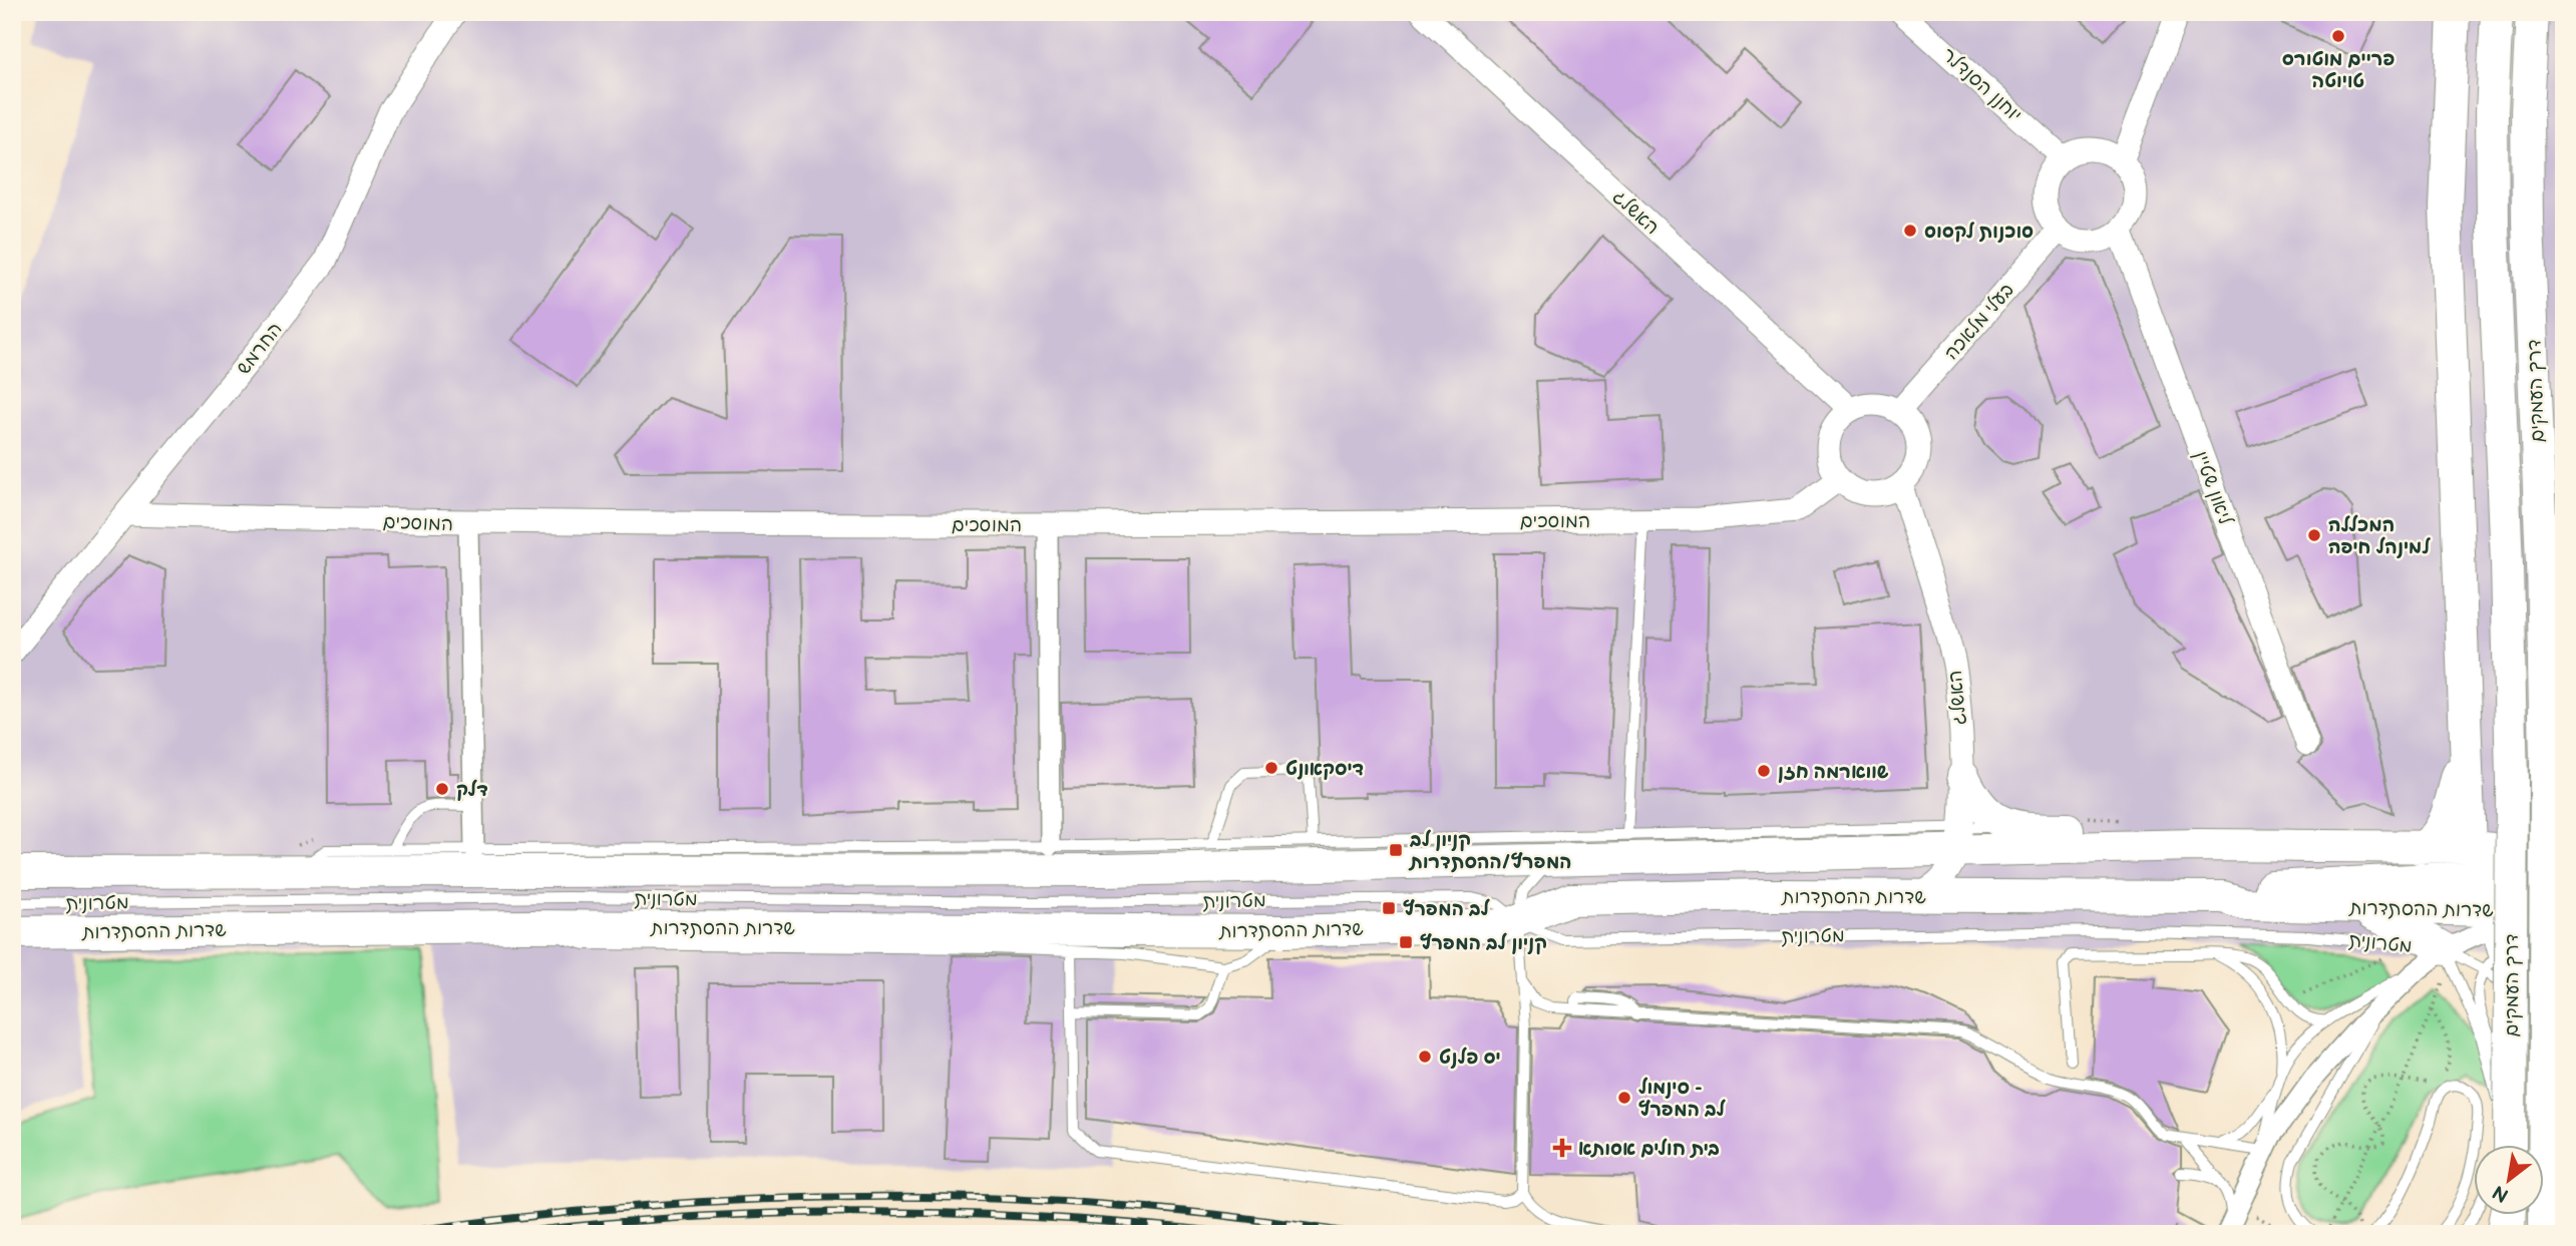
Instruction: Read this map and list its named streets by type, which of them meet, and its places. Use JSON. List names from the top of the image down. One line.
{"streets":{"highway":["דרך העמקים","שדרות ההסתדרות"],"street":["יוחנן הסנדלר","האשלג","בעלי מלאכה","החרמש","ליאון שטיין","המוסכים"],"lane":["מטרונית"]},"crossings":[["יוחנן הסנדלר","בעלי מלאכה"],["יוחנן הסנדלר","ליאון שטיין"],["האשלג","בעלי מלאכה"],["האשלג","המוסכים"],["האשלג","שדרות ההסתדרות"],["בעלי מלאכה","ליאון שטיין"],["בעלי מלאכה","המוסכים"],["החרמש","המוסכים"],["שדרות ההסתדרות","מטרונית"]],"places":{"other":["פריים מוטורס טויוטה","סוכנות לקסוס","המכללה למינהל חיפה","דיסקאונט","שווארמה חזן","דלק","יס פלנט","סינמול - לב המפרץ"],"transit":["קניון לב המפרץ/ההסתדרות","לב המפרץ","קניון לב המפרץ"],"health":["בית חולים אסותא"]},"north":"bottom left"}
